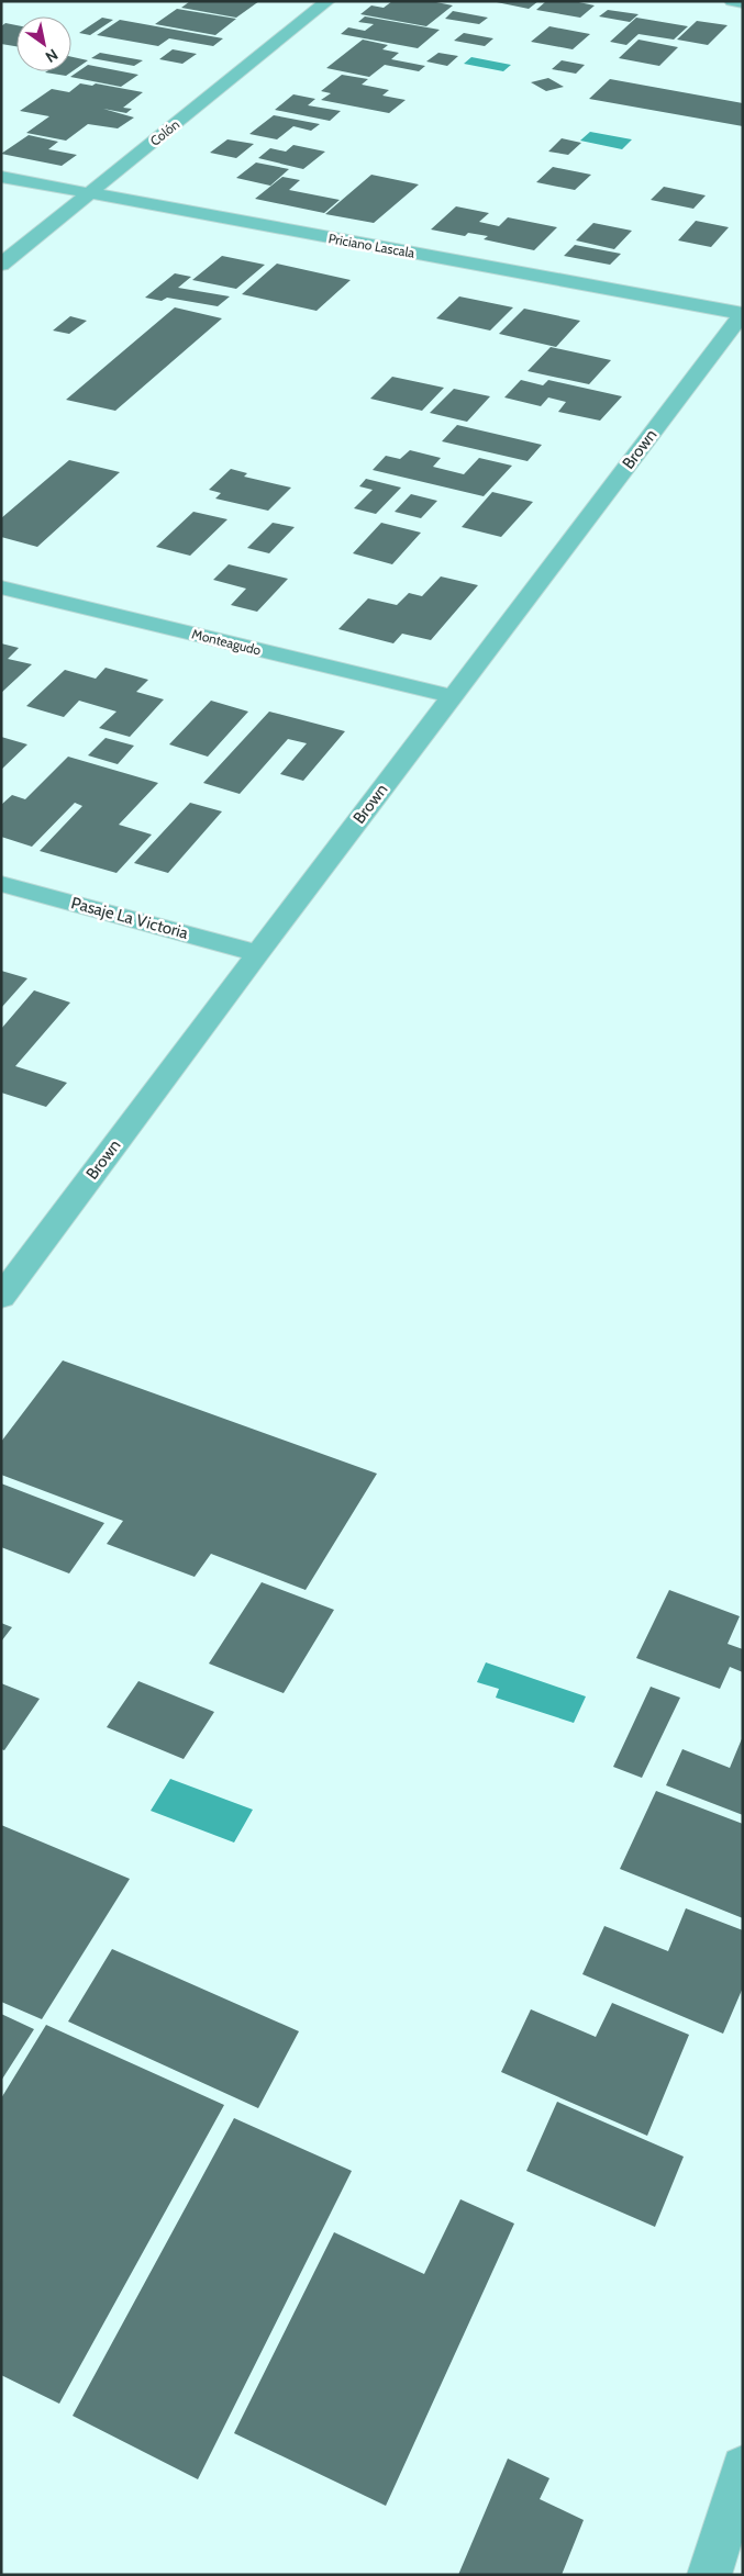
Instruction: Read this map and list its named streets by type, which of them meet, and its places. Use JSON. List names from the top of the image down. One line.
{"streets":{"street":["Colón","Priciano Lascala","Brown","Monteagudo","Pasaje La Victoria"]},"crossings":[["Colón","Priciano Lascala"],["Priciano Lascala","Brown"],["Brown","Monteagudo"],["Brown","Pasaje La Victoria"]],"north":"bottom right"}
